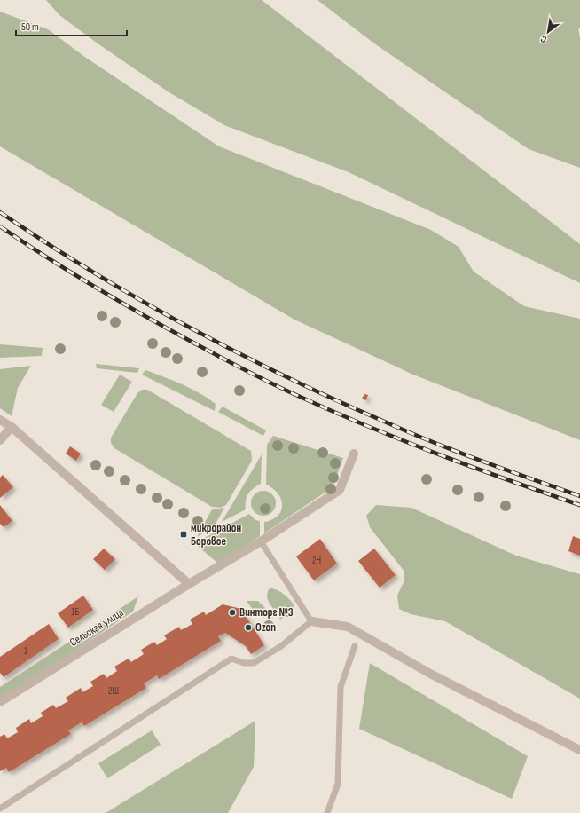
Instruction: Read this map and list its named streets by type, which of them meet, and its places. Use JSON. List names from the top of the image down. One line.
{"streets":{"street":["Сельская улица"]},"places":{"transit":["микрорайон Боровое"],"other":["Винторг №3","Ozon"]},"house_numbers":["2Н","1Б","1","2Ш"],"scale_bar":"50 m","north":"bottom left"}
